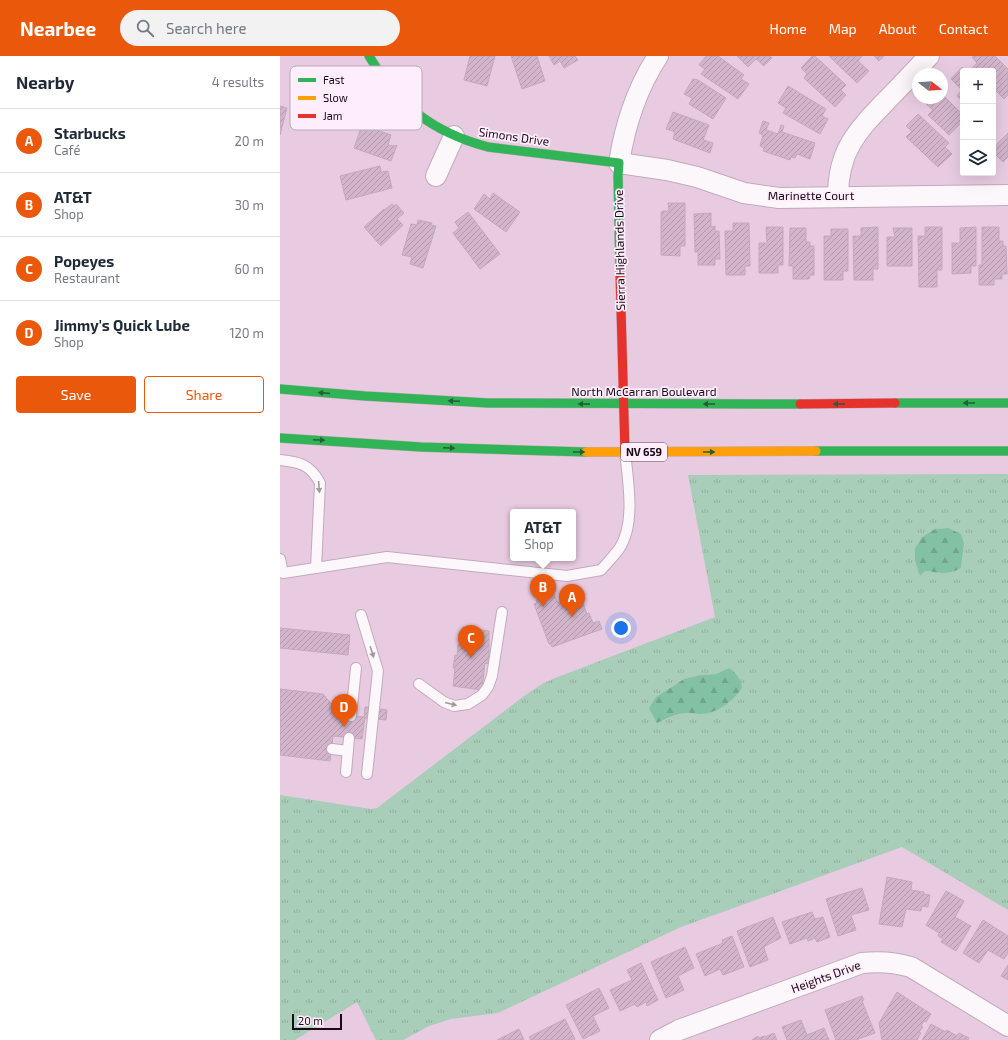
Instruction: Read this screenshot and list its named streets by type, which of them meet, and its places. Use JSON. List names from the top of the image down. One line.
{"streets":{"main road":["Simons Drive","Sierra Highlands Drive","North McCarran Boulevard","NV 659"],"street":["Marinette Court","Heights Drive"]},"crossings":[["Simons Drive","Marinette Court"],["Simons Drive","Sierra Highlands Drive"],["Marinette Court","Sierra Highlands Drive"],["Sierra Highlands Drive","North McCarran Boulevard"],["Sierra Highlands Drive","NV 659"]],"legend":["Fast","Slow","Jam"],"scale_bar":"20 m","north":"right","page":{"header":"Nearbee","search":"Search here","nav":["Home","Map","About","Contact"],"heading":["Nearby","4 results"],"map_buttons":["+","−"],"list":[{"mark":"A","name":"Starbucks","note":"Café","value":"20 m"},{"mark":"B","name":"AT&T","note":"Shop","value":"30 m"},{"mark":"C","name":"Popeyes","note":"Restaurant","value":"60 m"},{"mark":"D","name":"Jimmy's Quick Lube","note":"Shop","value":"120 m"}],"buttons":["Save","Share"],"popup":["AT&T","Shop"],"pins":["B","A","C","D"],"scale":"20 m"}}
